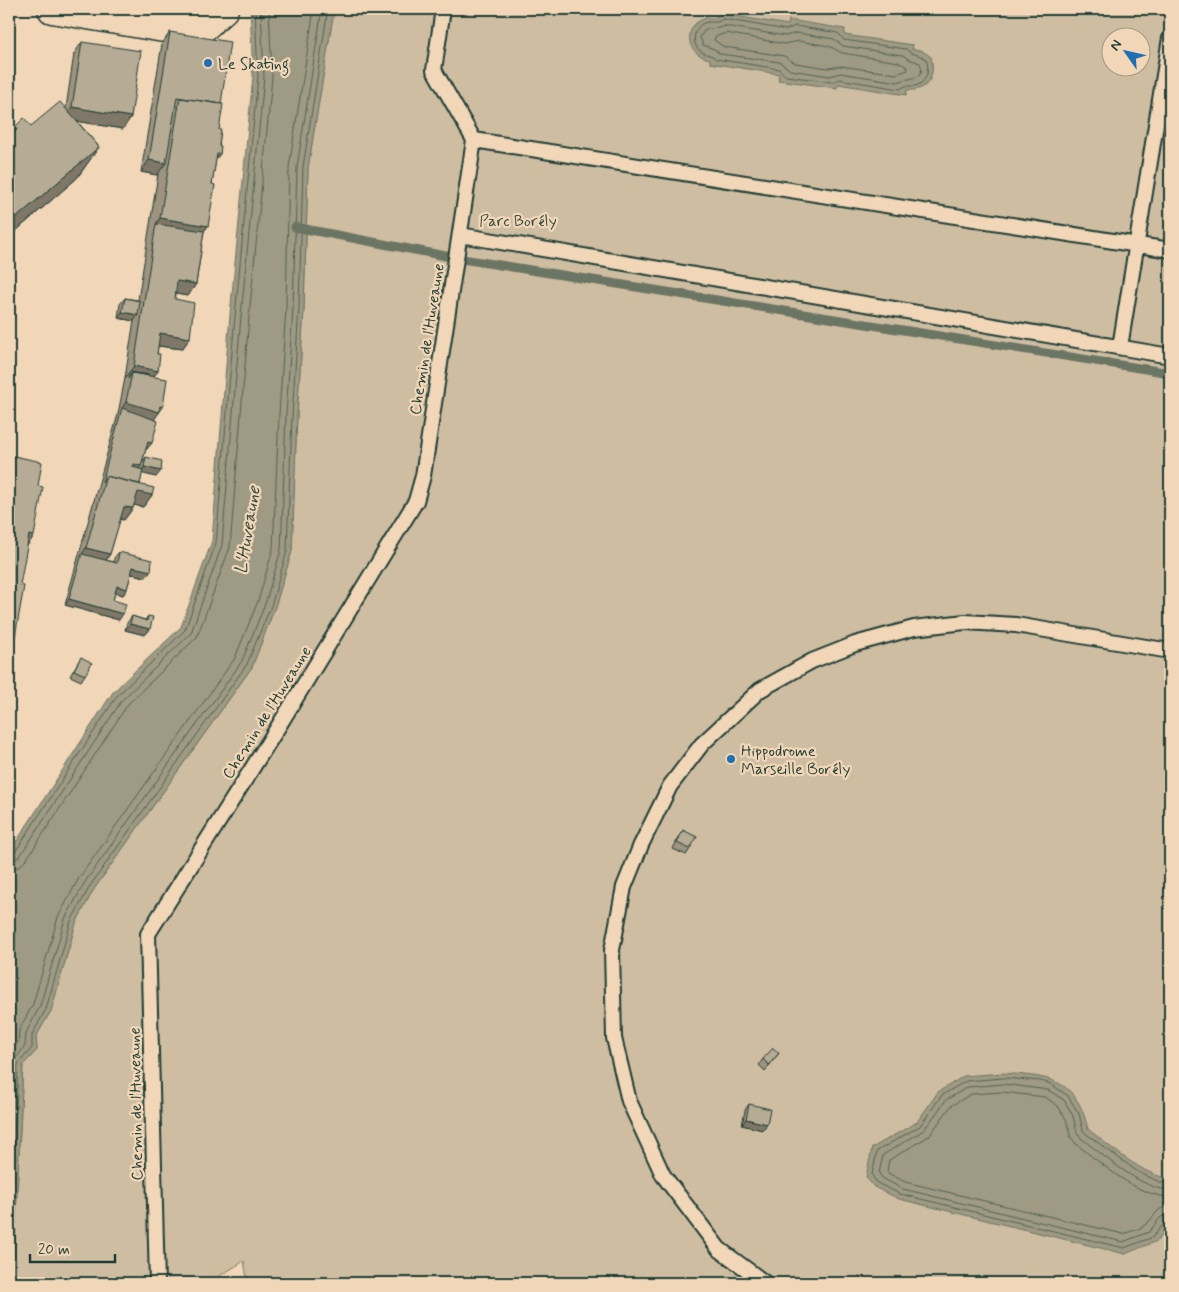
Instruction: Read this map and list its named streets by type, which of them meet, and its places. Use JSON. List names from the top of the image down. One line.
{"streets":{"lane":["Chemin de l'Huveaune"]},"water":["L'Huveaune"],"parks":["Parc Borély"],"places":["Le Skating","Hippodrome Marseille Borély"],"scale_bar":"20 m","north":"top left"}
